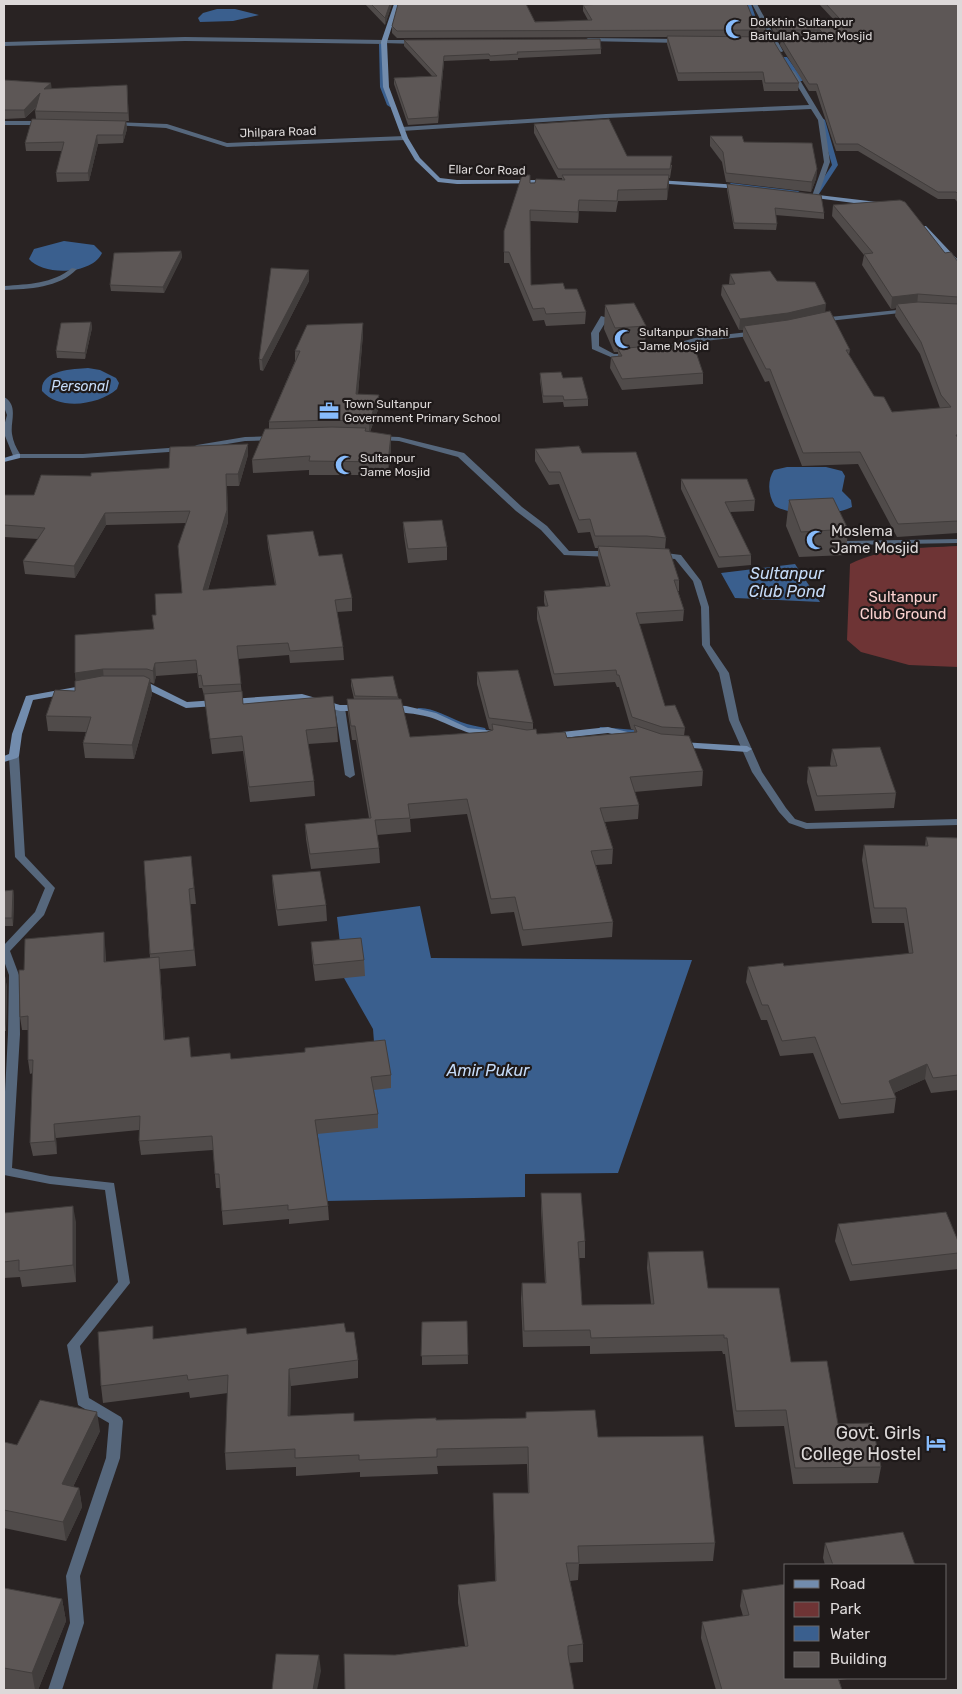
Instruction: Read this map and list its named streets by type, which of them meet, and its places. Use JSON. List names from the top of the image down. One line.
{"streets":{"main road":["Ellar Cor Road"],"street":["Jhilpara Road"]},"crossings":[["Jhilpara Road","Ellar Cor Road"]],"water":["Personal","Sultanpur Club Pond","Amir Pukur"],"parks":["Sultanpur Club Ground"],"places":{"mosque":["Dokkhin Sultanpur Baitullah Jame Mosjid","Sultanpur Shahi Jame Mosjid","Sultanpur Jame Mosjid","Moslema Jame Mosjid"],"office":["Town Sultanpur Government Primary School"],"hotel":["Govt. Girls College Hostel"]},"legend":["Road","Park","Water","Building"]}
